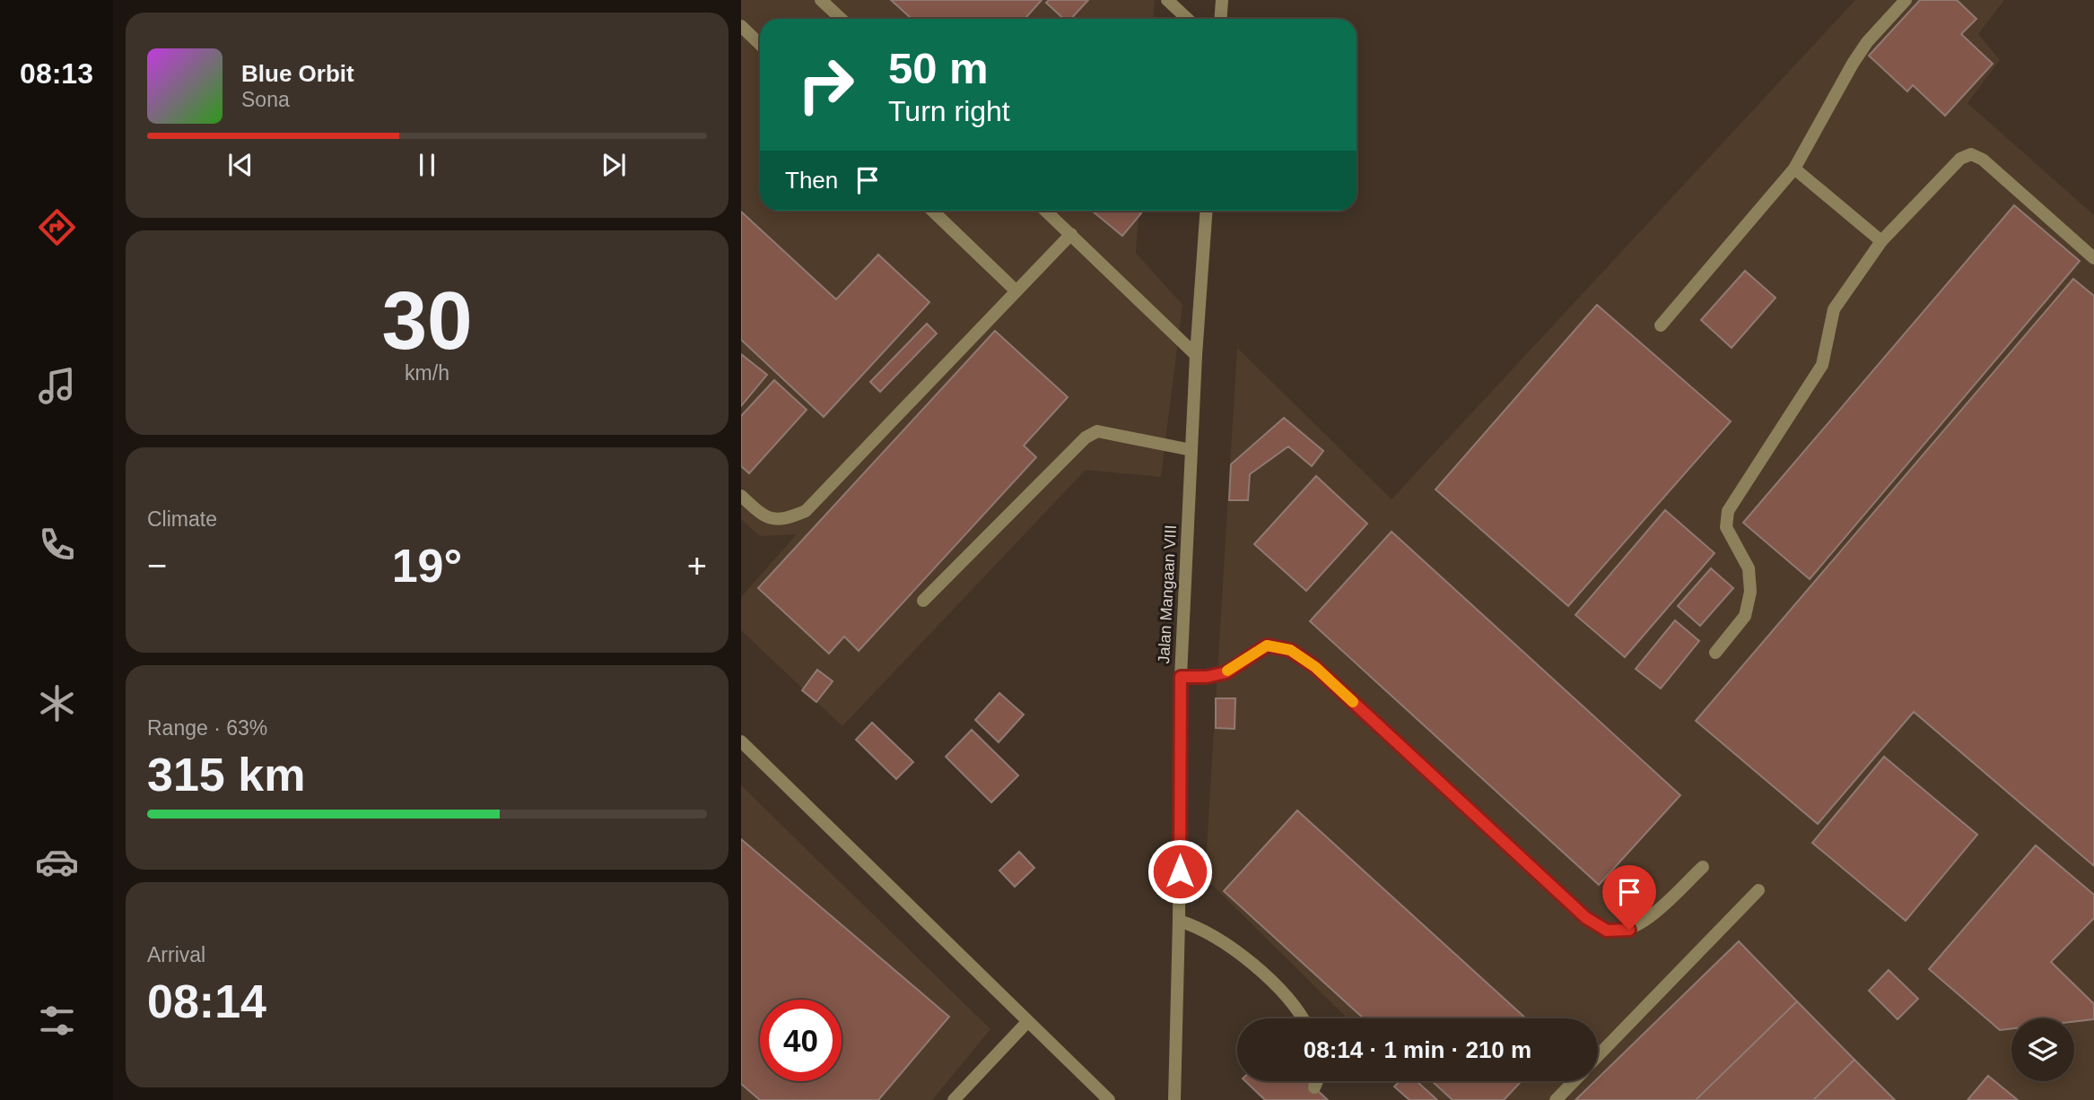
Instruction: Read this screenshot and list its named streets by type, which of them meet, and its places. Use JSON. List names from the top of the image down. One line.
{"streets":{"street":["Jalan Mangaan VIII"]},"page":{"tabs":"08:13","turn":["50 m","Turn right"],"song":["Blue Orbit","Sona"],"then":"Then","tile":[["30","km/h"],"Climate",["Range · 63%","315 km"],["Arrival","08:14"]],"heat":["−","19°","+"],"limit":"40","trip":"08:14 · 1 min · 210 m"}}
